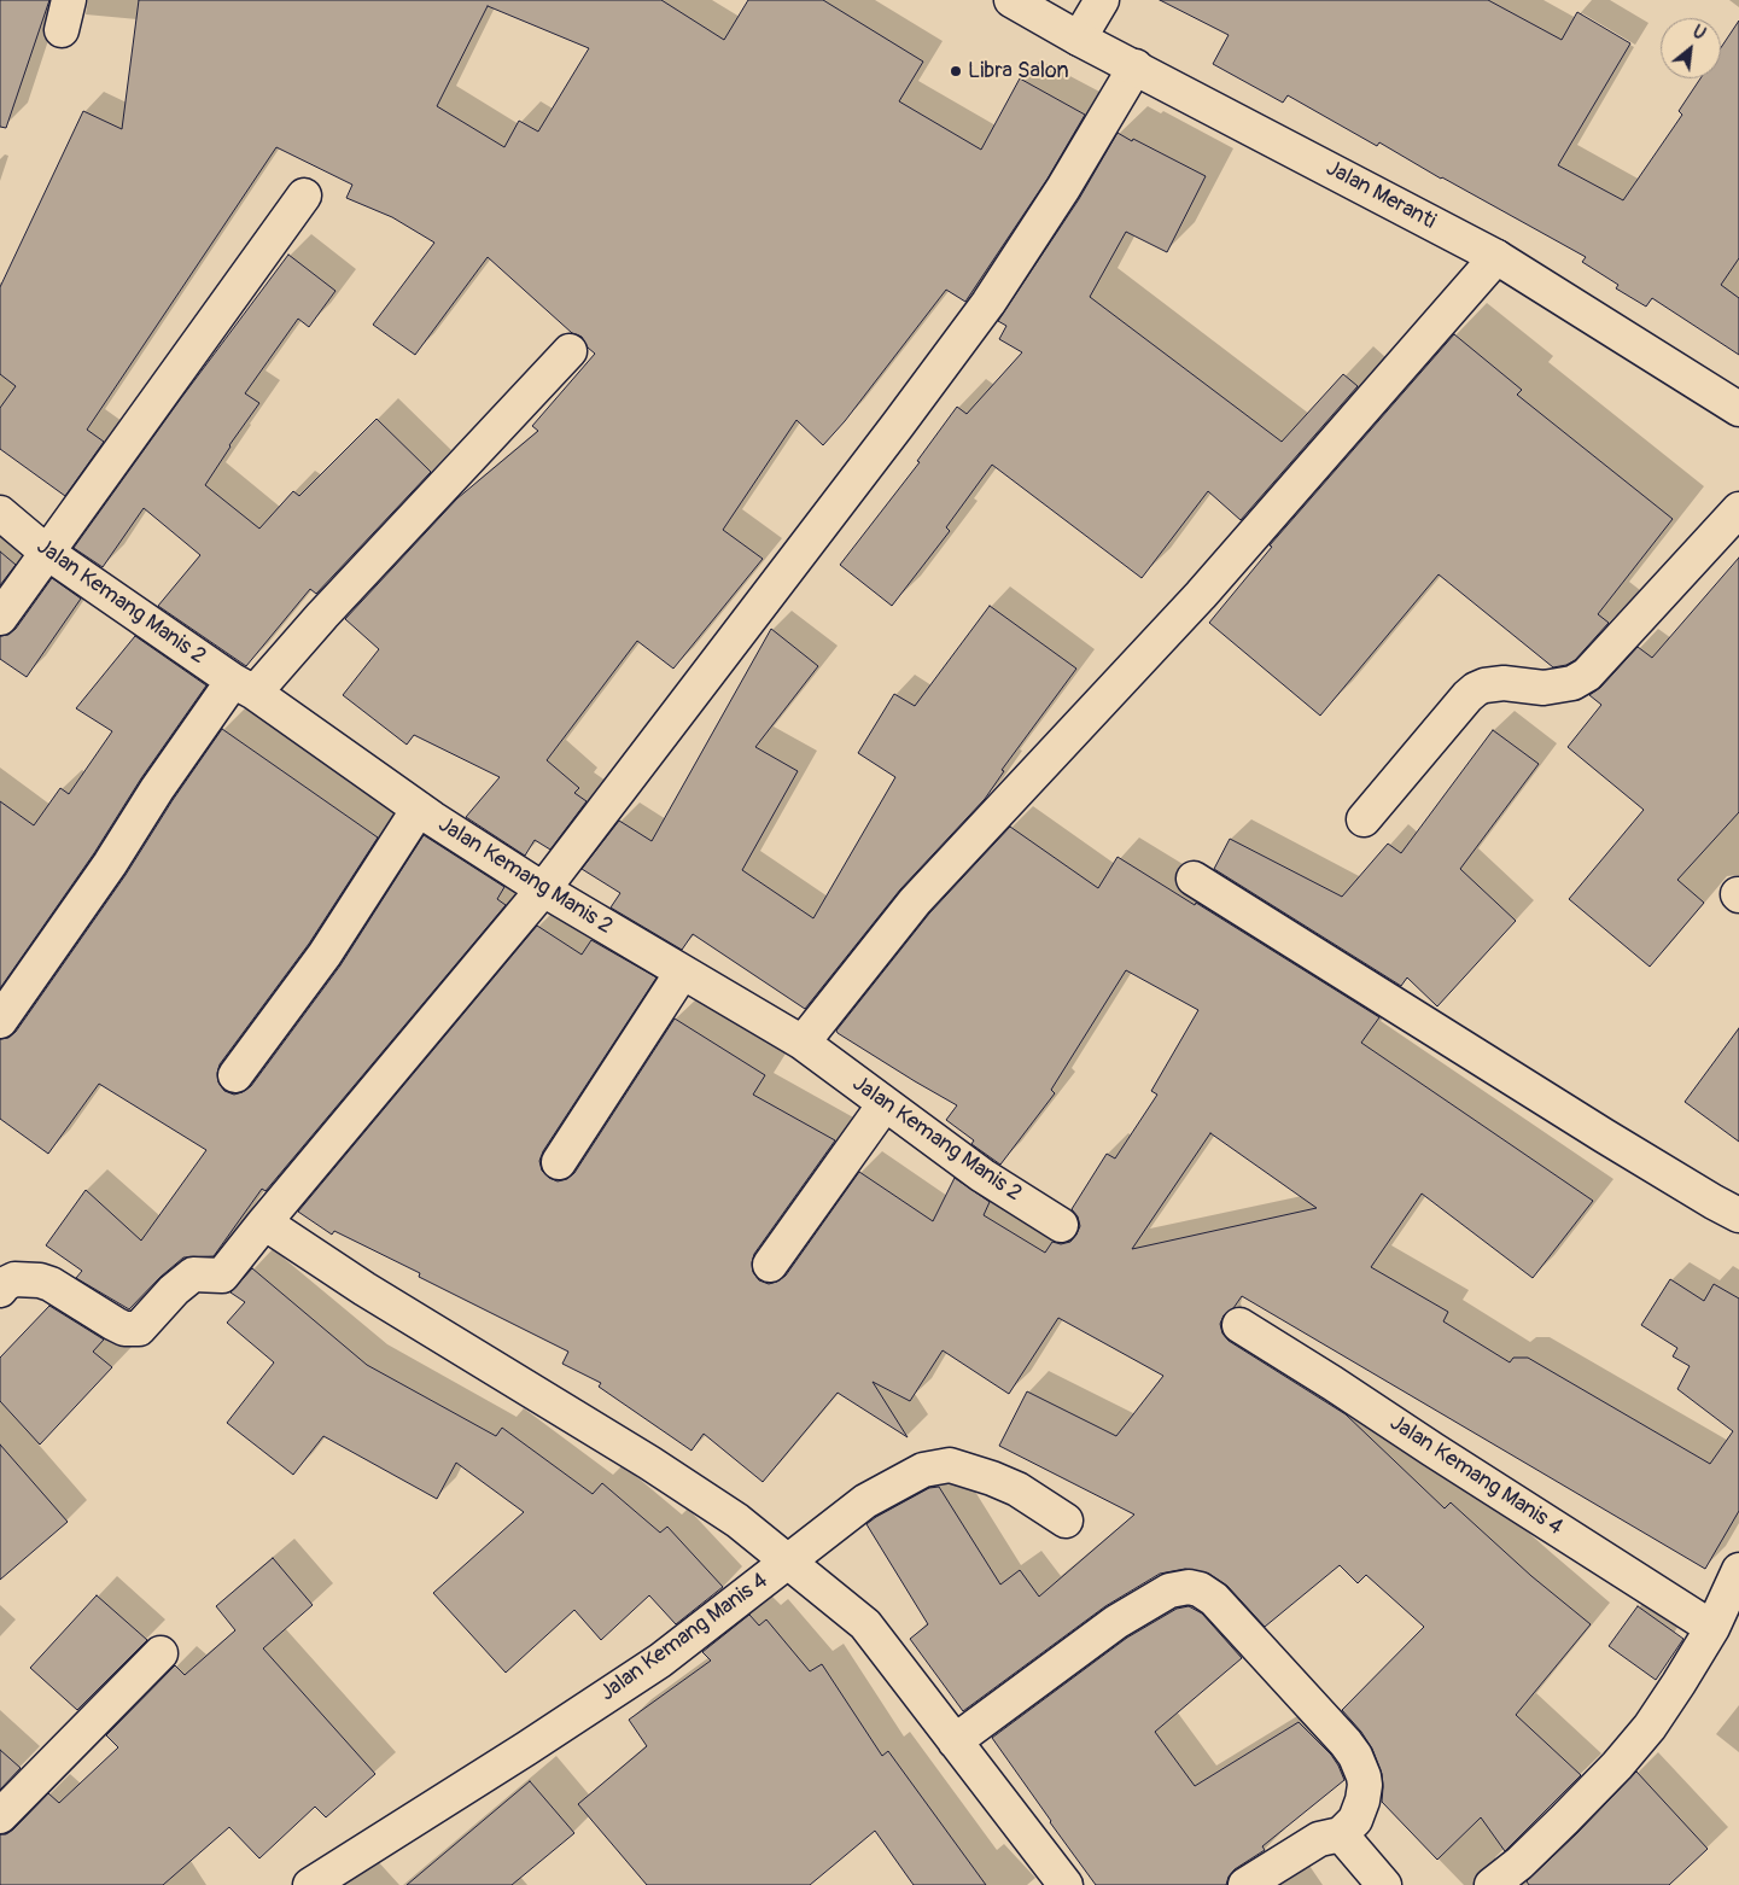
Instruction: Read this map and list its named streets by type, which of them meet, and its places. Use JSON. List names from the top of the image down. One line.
{"streets":{"street":["Jalan Meranti","Jalan Kemang Manis 2","Jalan Kemang Manis 4"]},"places":["Libra Salon"],"north":"top right"}
